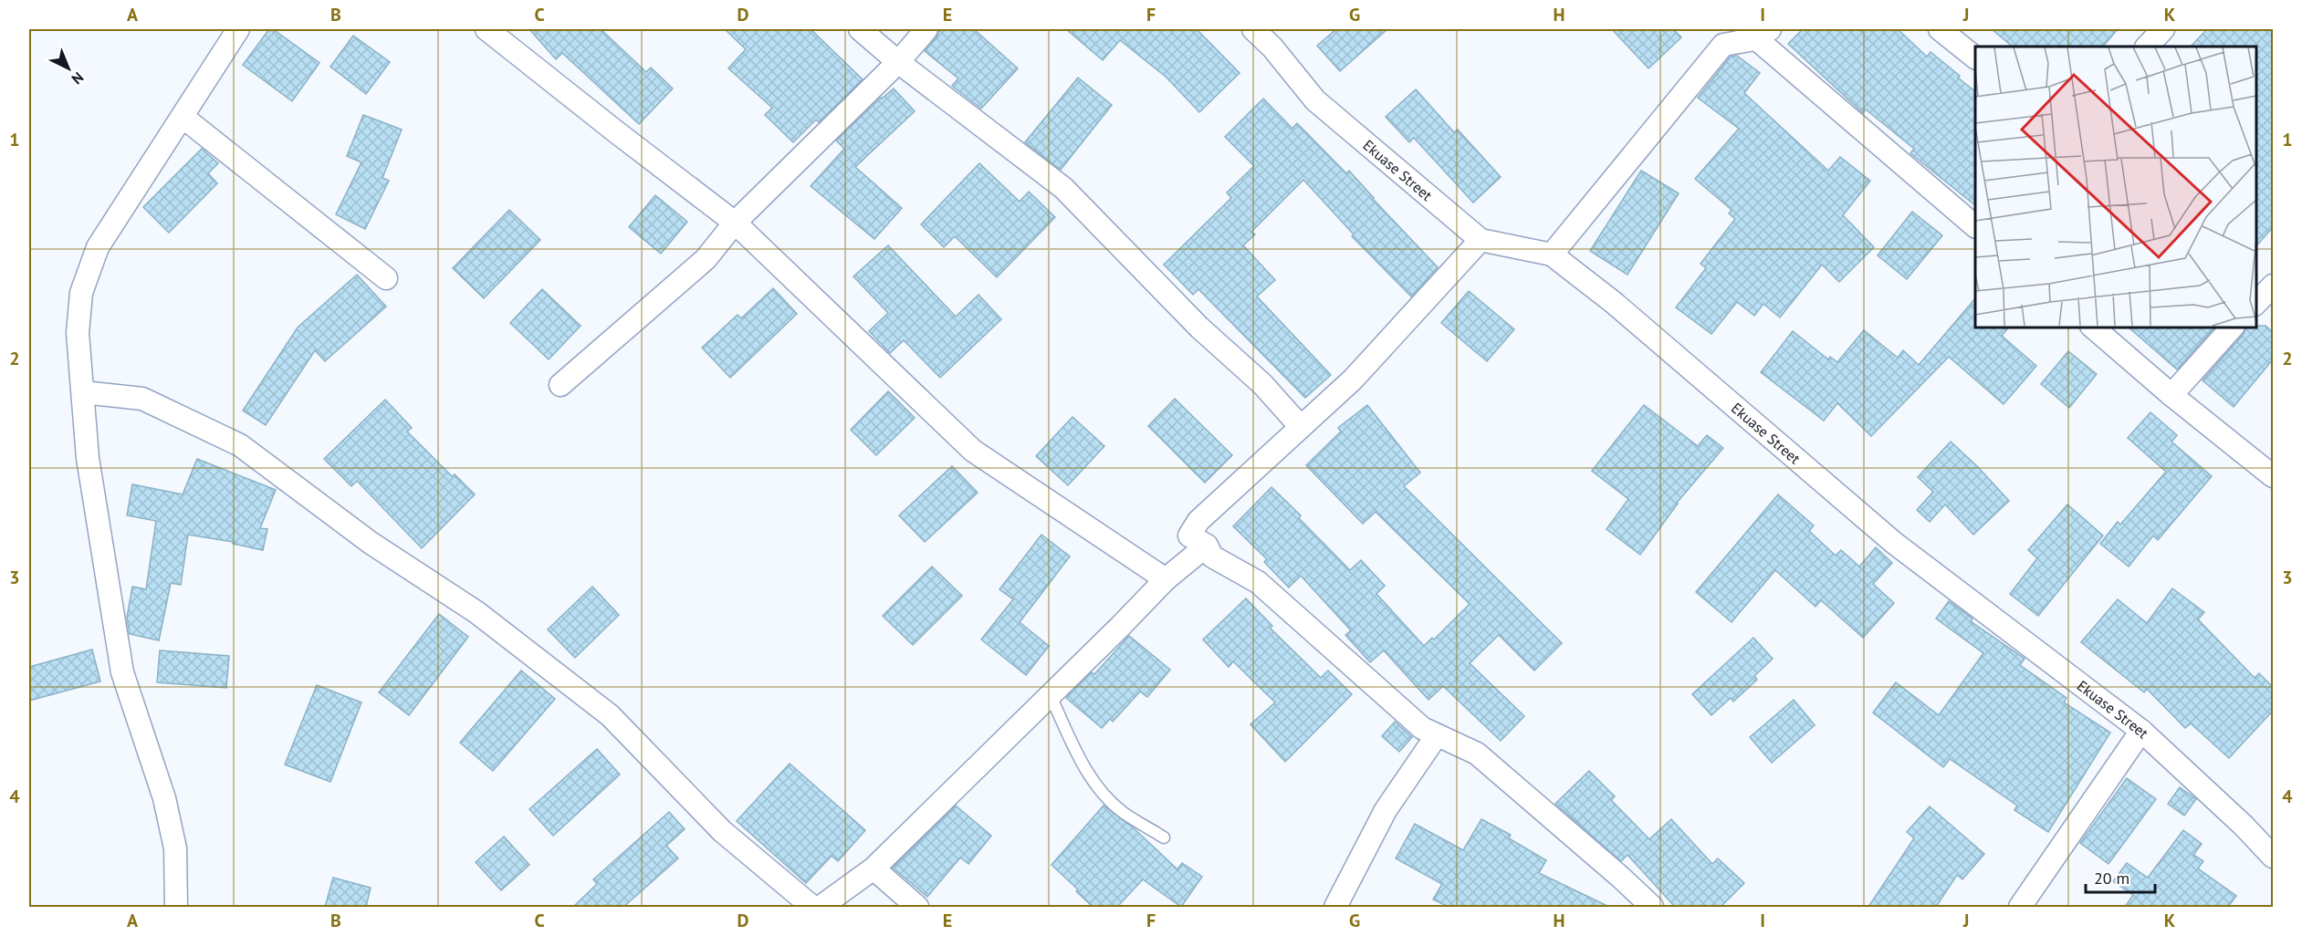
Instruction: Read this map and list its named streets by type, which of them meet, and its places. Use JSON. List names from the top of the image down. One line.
{"streets":{"street":["Ekuase Street"]},"scale_bar":"20 m","north":"bottom right","grid":{"columns":["A","B","C","D","E","F","G","H","I","J","K"],"rows":["1","2","3","4"]}}
